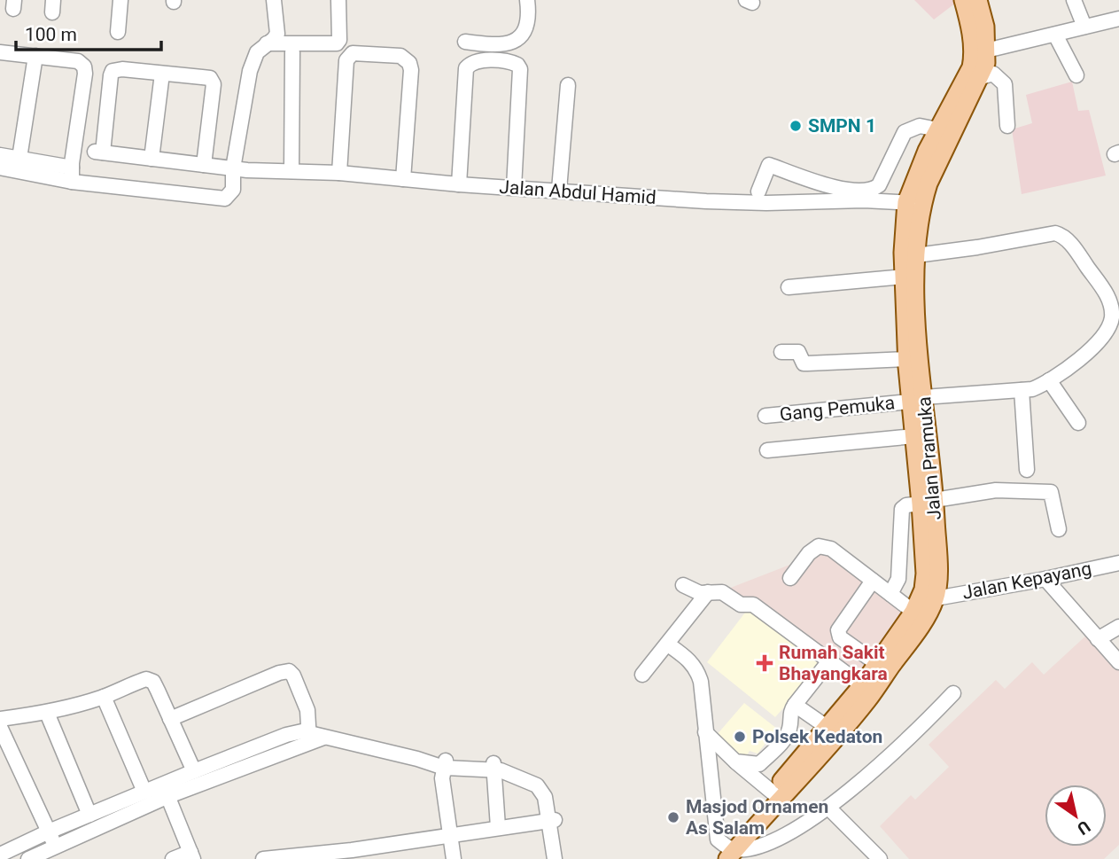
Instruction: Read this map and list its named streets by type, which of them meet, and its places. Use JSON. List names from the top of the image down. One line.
{"streets":{"main road":["Jalan Pramuka"],"street":["Jalan Abdul Hamid","Gang Pemuka","Jalan Kepayang"]},"crossings":[["Jalan Abdul Hamid","Jalan Pramuka"],["Gang Pemuka","Jalan Pramuka"],["Jalan Pramuka","Jalan Kepayang"]],"places":{"other":["SMPN 1","Polsek Kedaton","Masjod Ornamen As Salam"],"health":["Rumah Sakit Bhayangkara"]},"scale_bar":"100 m","north":"bottom right"}
